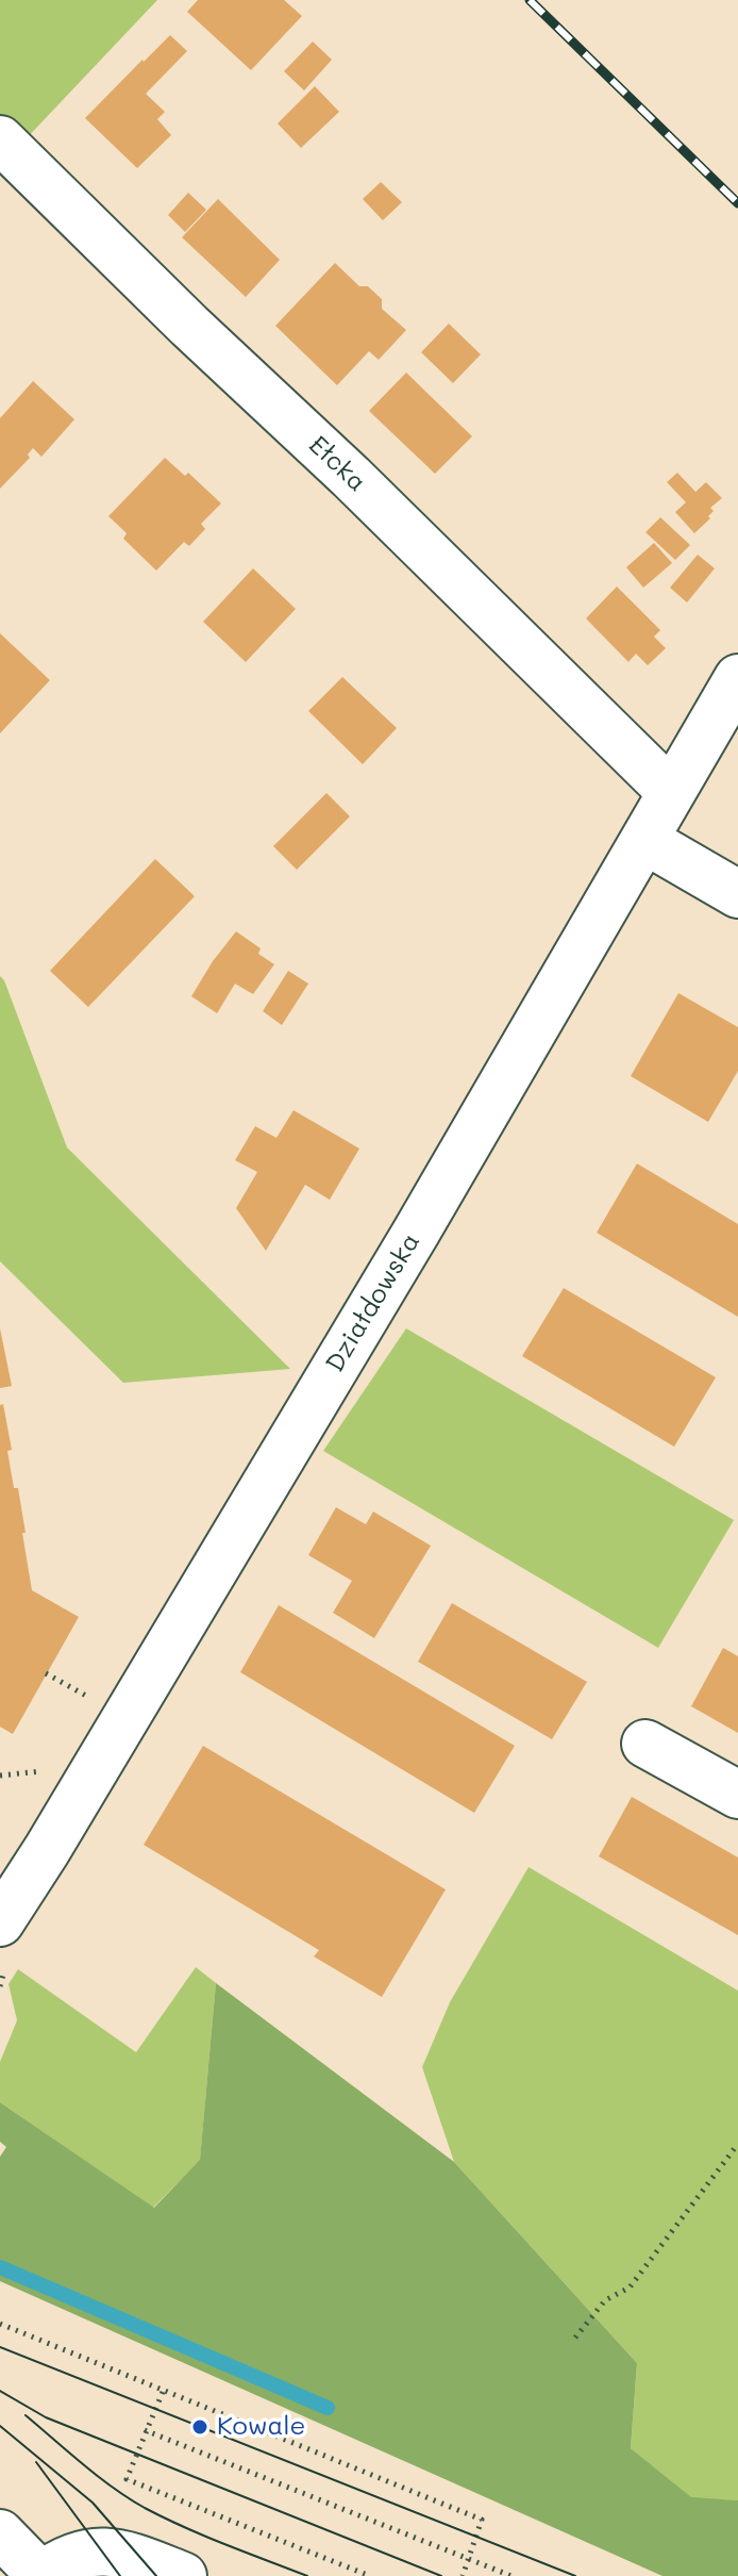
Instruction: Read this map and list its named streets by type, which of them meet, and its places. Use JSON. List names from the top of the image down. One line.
{"streets":{"street":["Ełcka","Działdowska"]},"crossings":[["Ełcka","Działdowska"]],"places":["Kowale"]}
